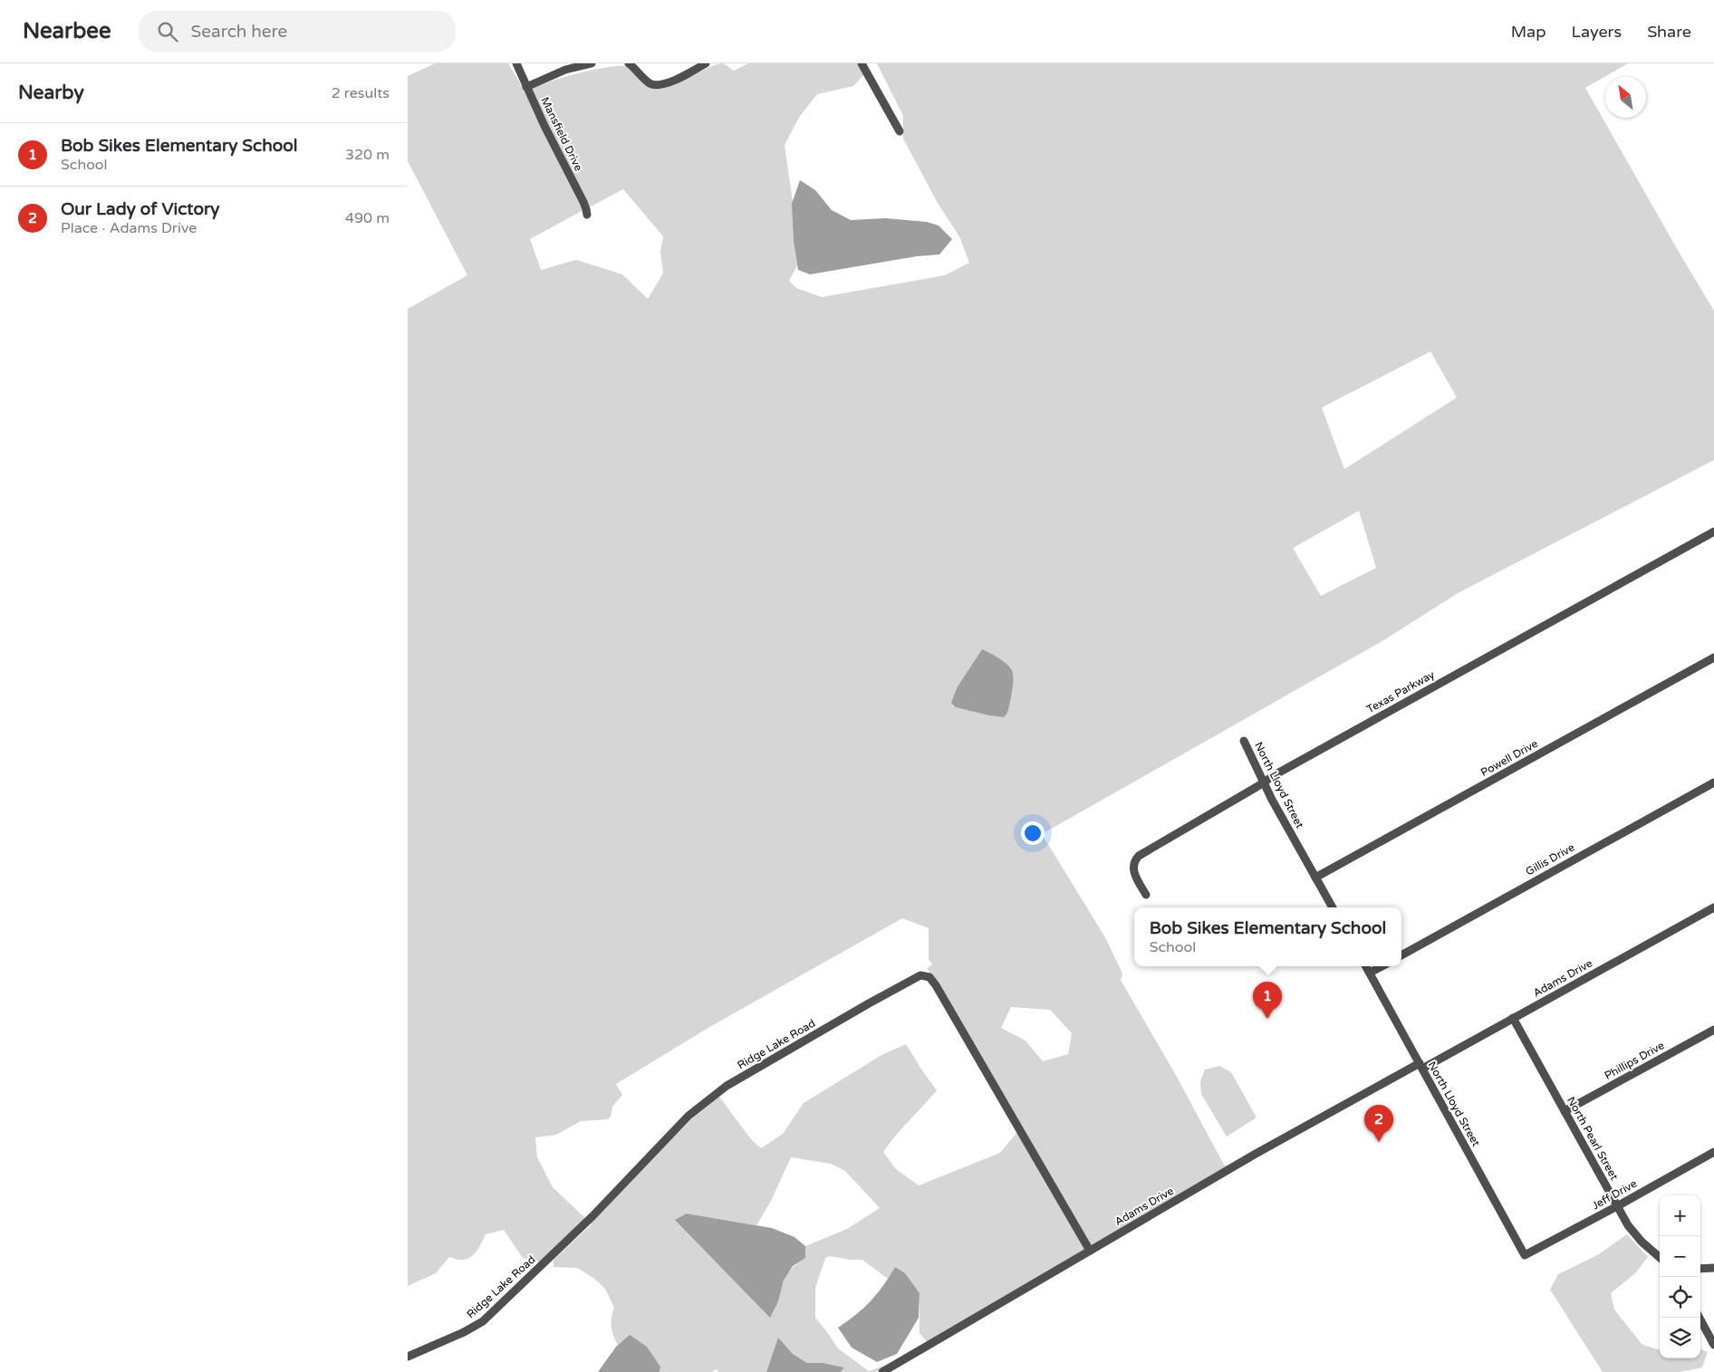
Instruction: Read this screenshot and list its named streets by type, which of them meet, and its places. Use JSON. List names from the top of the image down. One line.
{"streets":{"street":["Mansfield Drive","Texas Parkway","Powell Drive","North Lloyd Street","Gillis Drive","Adams Drive","Ridge Lake Road","Phillips Drive","North Pearl Street","Jeff Drive"]},"crossings":[["Texas Parkway","North Lloyd Street"],["Powell Drive","North Lloyd Street"],["North Lloyd Street","Adams Drive"],["North Lloyd Street","Jeff Drive"],["Adams Drive","Ridge Lake Road"],["Adams Drive","North Pearl Street"],["Phillips Drive","North Pearl Street"],["North Pearl Street","Jeff Drive"]],"north":"top left","page":{"header":"Nearbee","search":"Search here","nav":["Map","Layers","Share"],"heading":["Nearby","2 results"],"list":[{"mark":"1","name":"Bob Sikes Elementary School","note":"School","value":"320 m"},{"mark":"2","name":"Our Lady of Victory","note":"Place · Adams Drive","value":"490 m"}],"popup":["Bob Sikes Elementary School","School"],"pins":["1","2"],"map_buttons":["+","−"]}}
